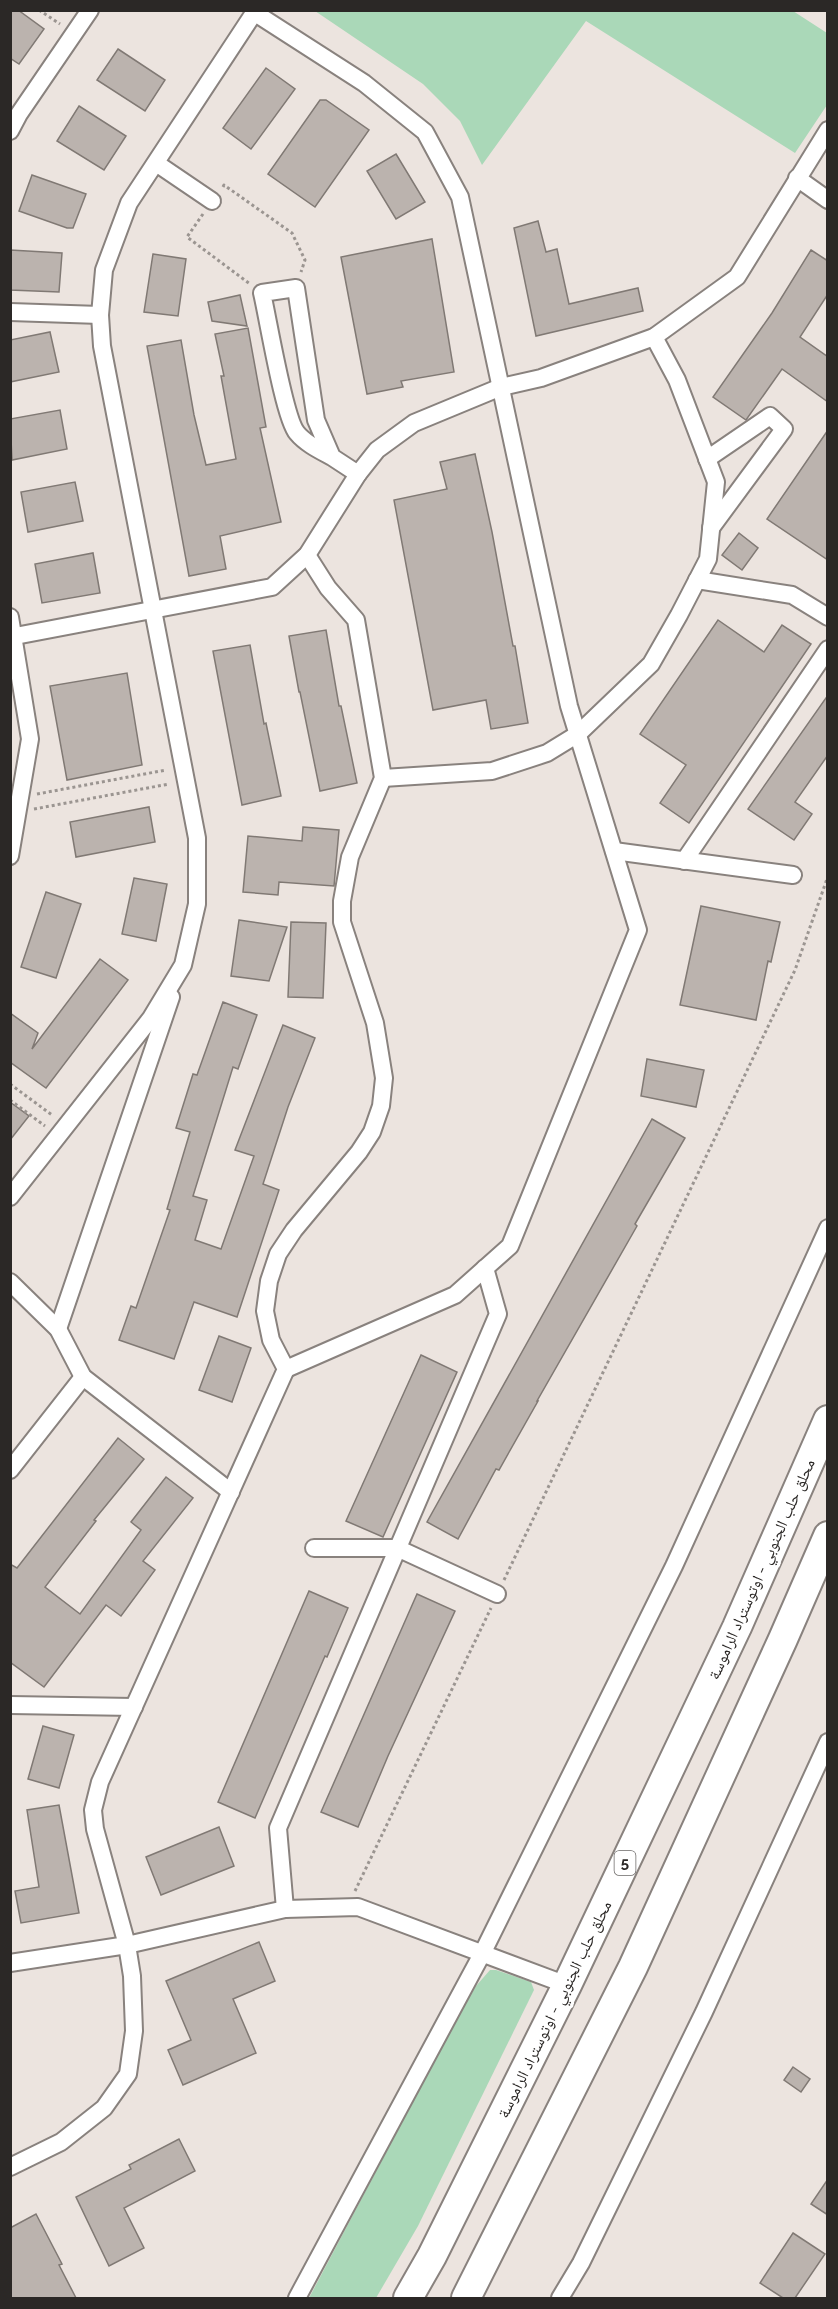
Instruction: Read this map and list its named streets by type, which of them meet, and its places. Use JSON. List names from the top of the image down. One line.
{"streets":{"highway":["محلق حلب الجنوبي - اوتوستراد الراموسة","5"]}}
